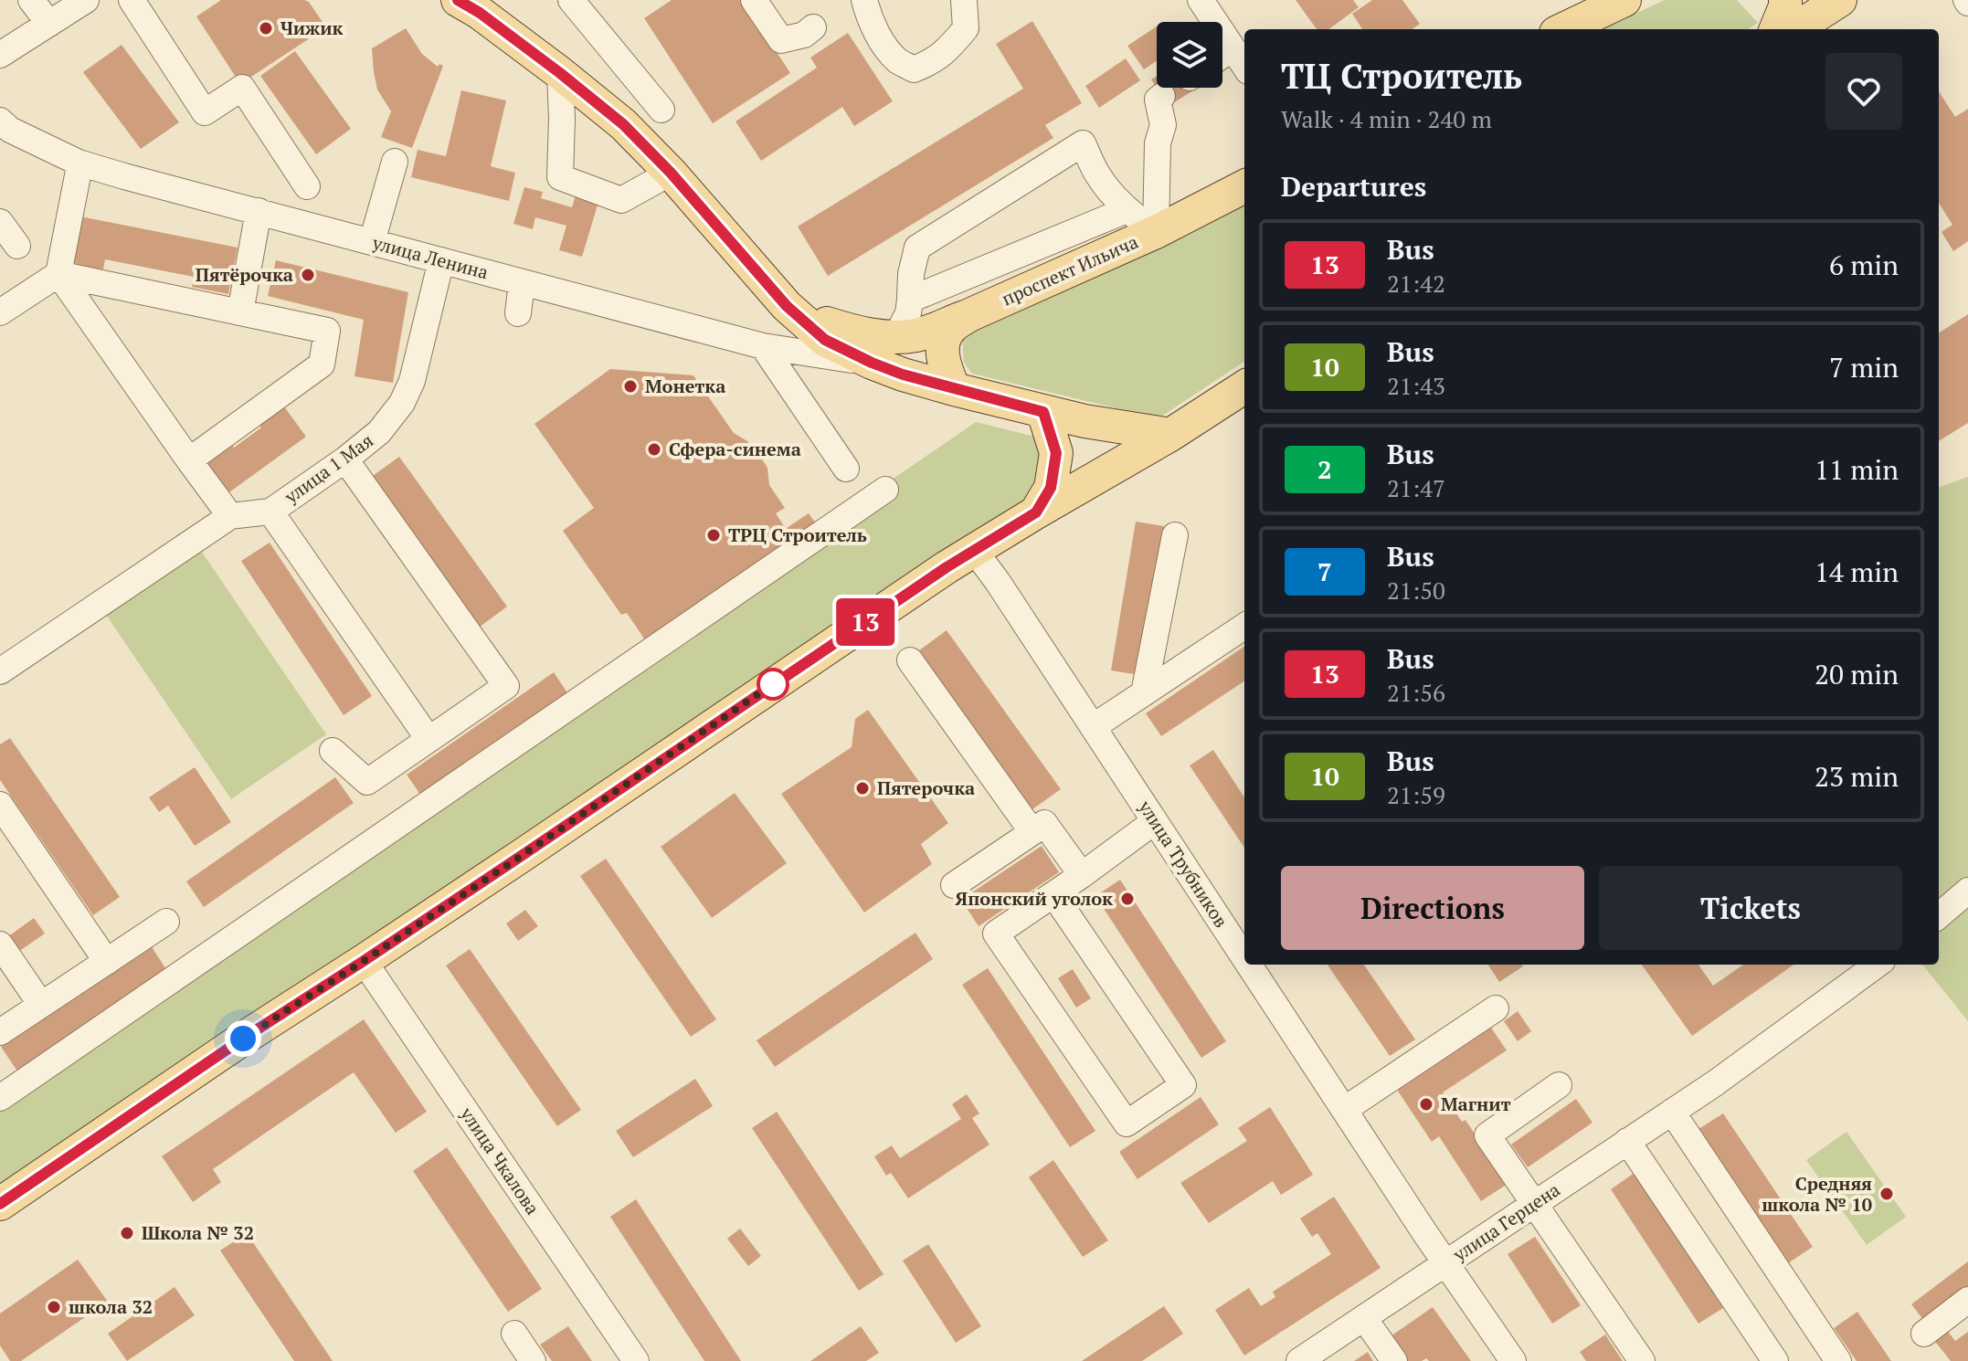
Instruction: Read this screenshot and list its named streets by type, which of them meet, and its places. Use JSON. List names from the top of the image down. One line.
{"streets":{"main road":["улица Ленина","проспект Ильича"],"street":["улица 1 Мая","улица Трубников","улица Чкалова","улица Герцена"]},"crossings":[["улица Ленина","проспект Ильича"],["улица Ленина","улица 1 Мая"],["улица Трубников","улица Герцена"]],"places":["Чижик","Пятёрочка","Монетка","Сфера-синема","ТРЦ Строитель","Пятерочка","Японский уголок","Магнит","Средняя школа № 10","Школа № 32","школа 32"],"lines":["bus line 13"],"page":{"on_map":"13","heading":[["ТЦ Строитель","Walk · 4 min · 240 m"],"Departures"],"list":[{"mark":"13","name":"Bus","note":"21:42","value":"6 min"},{"mark":"10","name":"Bus","note":"21:43","value":"7 min"},{"mark":"2","name":"Bus","note":"21:47","value":"11 min"},{"mark":"7","name":"Bus","note":"21:50","value":"14 min"},{"mark":"13","name":"Bus","note":"21:56","value":"20 min"},{"mark":"10","name":"Bus","note":"21:59","value":"23 min"}],"buttons":["Directions","Tickets"]}}
